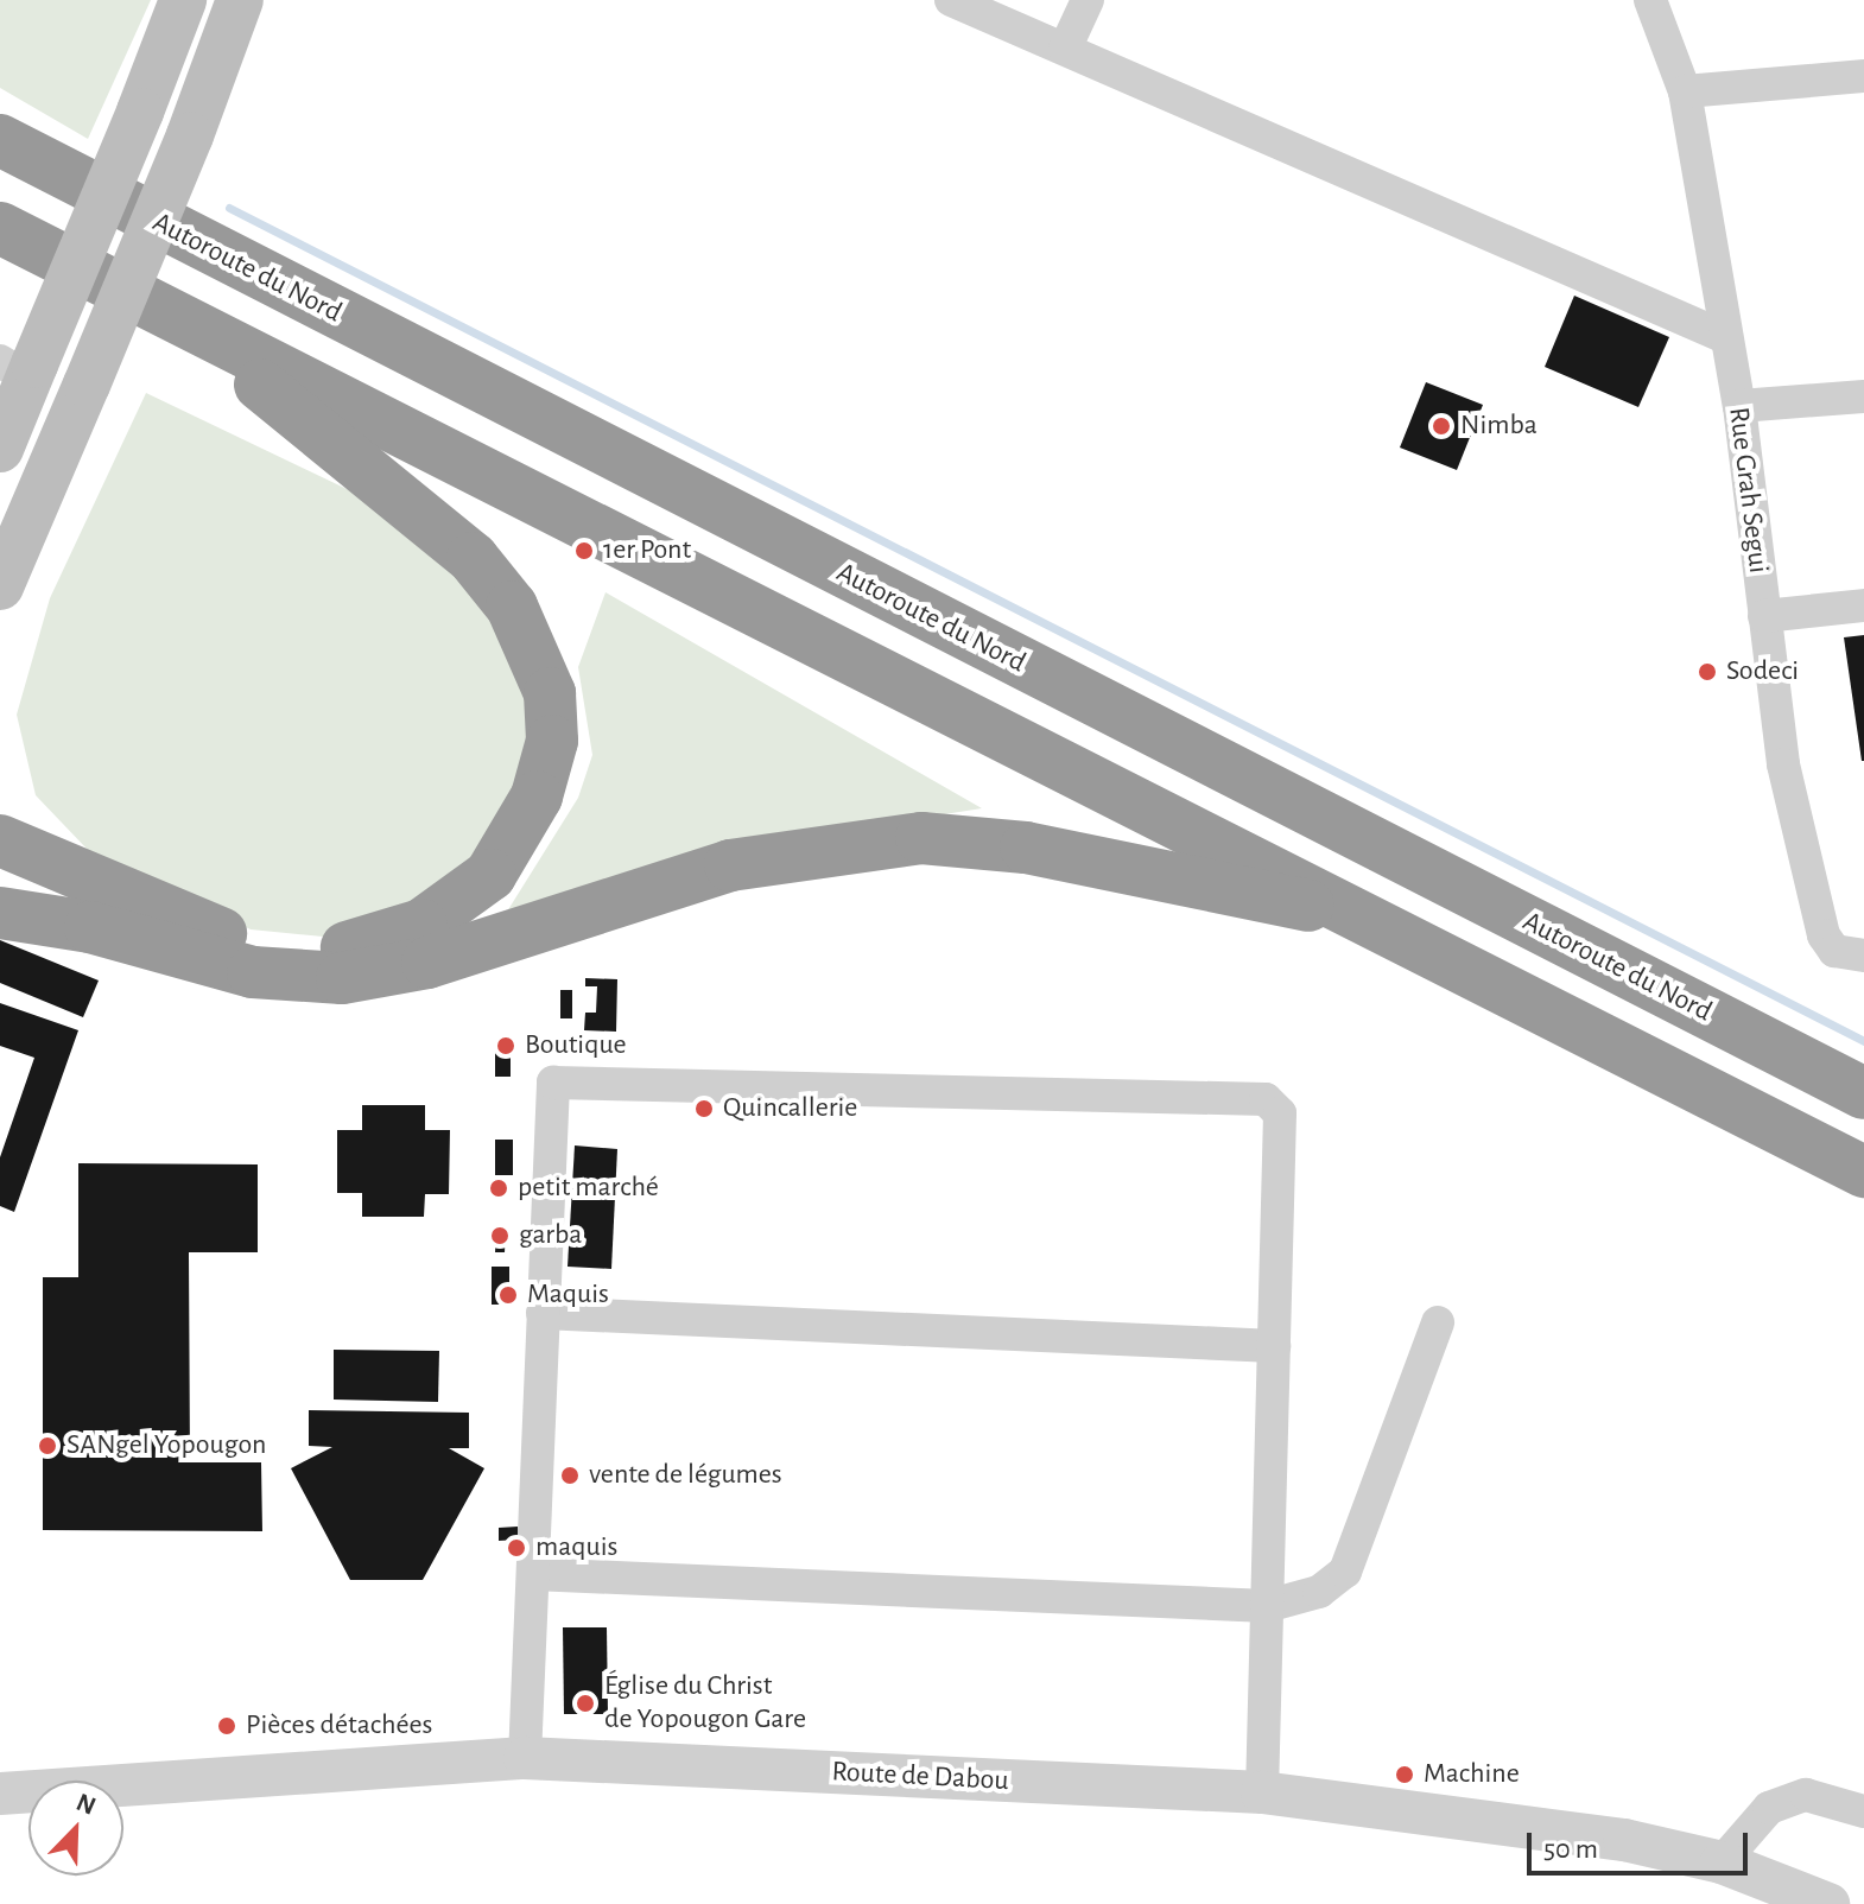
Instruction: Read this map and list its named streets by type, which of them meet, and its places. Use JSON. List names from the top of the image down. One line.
{"streets":{"highway":["Autoroute du Nord"],"street":["Rue Grah Segui","Route de Dabou"]},"places":["Nimba","1er Pont","Sodeci","Boutique","Quincallerie","petit marché","garba","Maquis","SANgel Yopougon","vente de légumes","maquis","Église du Christ de Yopougon Gare","Pièces détachées","Machine"],"scale_bar":"50 m","north":"top right"}
